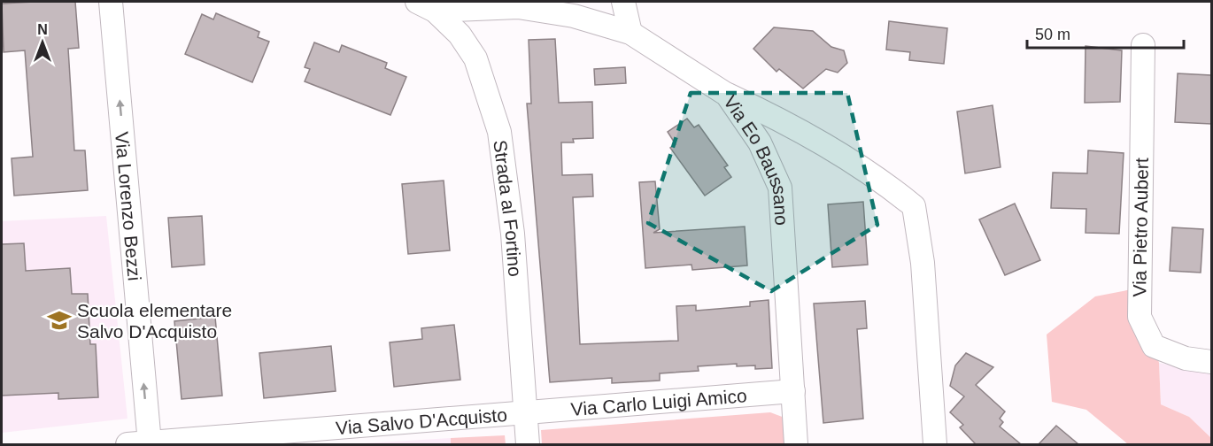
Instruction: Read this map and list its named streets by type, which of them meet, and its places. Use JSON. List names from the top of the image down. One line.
{"streets":{"street":["Via Eo Baussano","Via Lorenzo Bezzi","Strada al Fortino","Via Pietro Aubert","Via Carlo Luigi Amico","Via Salvo D'Acquisto"]},"crossings":[["Via Eo Baussano","Strada al Fortino"],["Via Eo Baussano","Via Carlo Luigi Amico"],["Via Lorenzo Bezzi","Via Salvo D'Acquisto"],["Strada al Fortino","Via Carlo Luigi Amico"],["Strada al Fortino","Via Salvo D'Acquisto"],["Via Carlo Luigi Amico","Via Salvo D'Acquisto"]],"one_way":["Via Lorenzo Bezzi"],"places":{"school or university":["Scuola elementare Salvo D'Acquisto"]},"scale_bar":"50 m","north":"top"}
